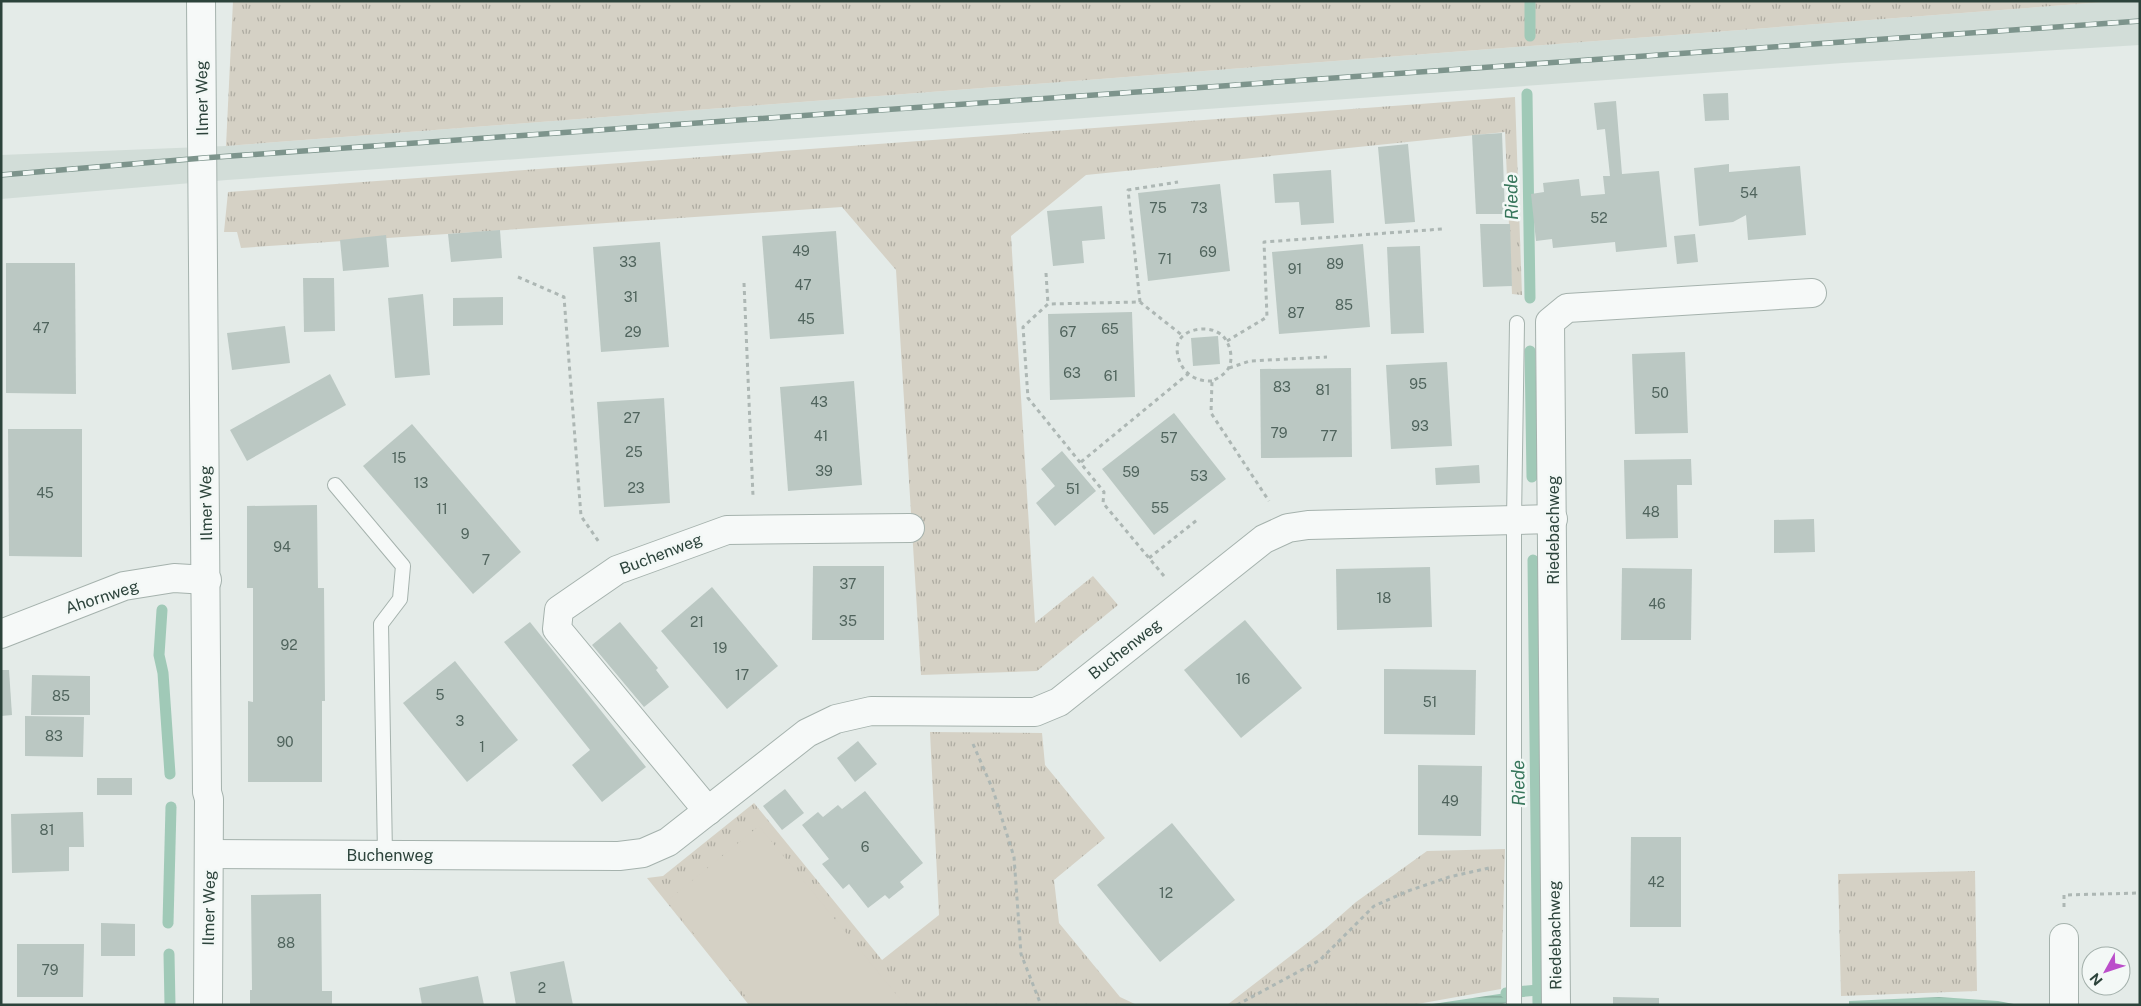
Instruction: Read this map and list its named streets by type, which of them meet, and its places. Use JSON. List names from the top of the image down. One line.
{"streets":{"street":["Ilmer Weg","Riedebachweg","Buchenweg","Ahornweg"]},"crossings":[["Ilmer Weg","Buchenweg"],["Ilmer Weg","Ahornweg"],["Riedebachweg","Buchenweg"]],"water":["Riede"],"house_numbers":["54","75","73","52","49","69","71","33","89","91","47","31","85","87","45","47","65","29","67","63","61","95","83","81","50","43","27","93","79","41","77","57","25","15","39","59","53","13","23","51","45","55","11","48","9","94","7","37","18","46","35","21","92","19","17","16","5","85","51","3","83","90","1","49","81","6","42","12","88","79","2"],"north":"bottom left"}
